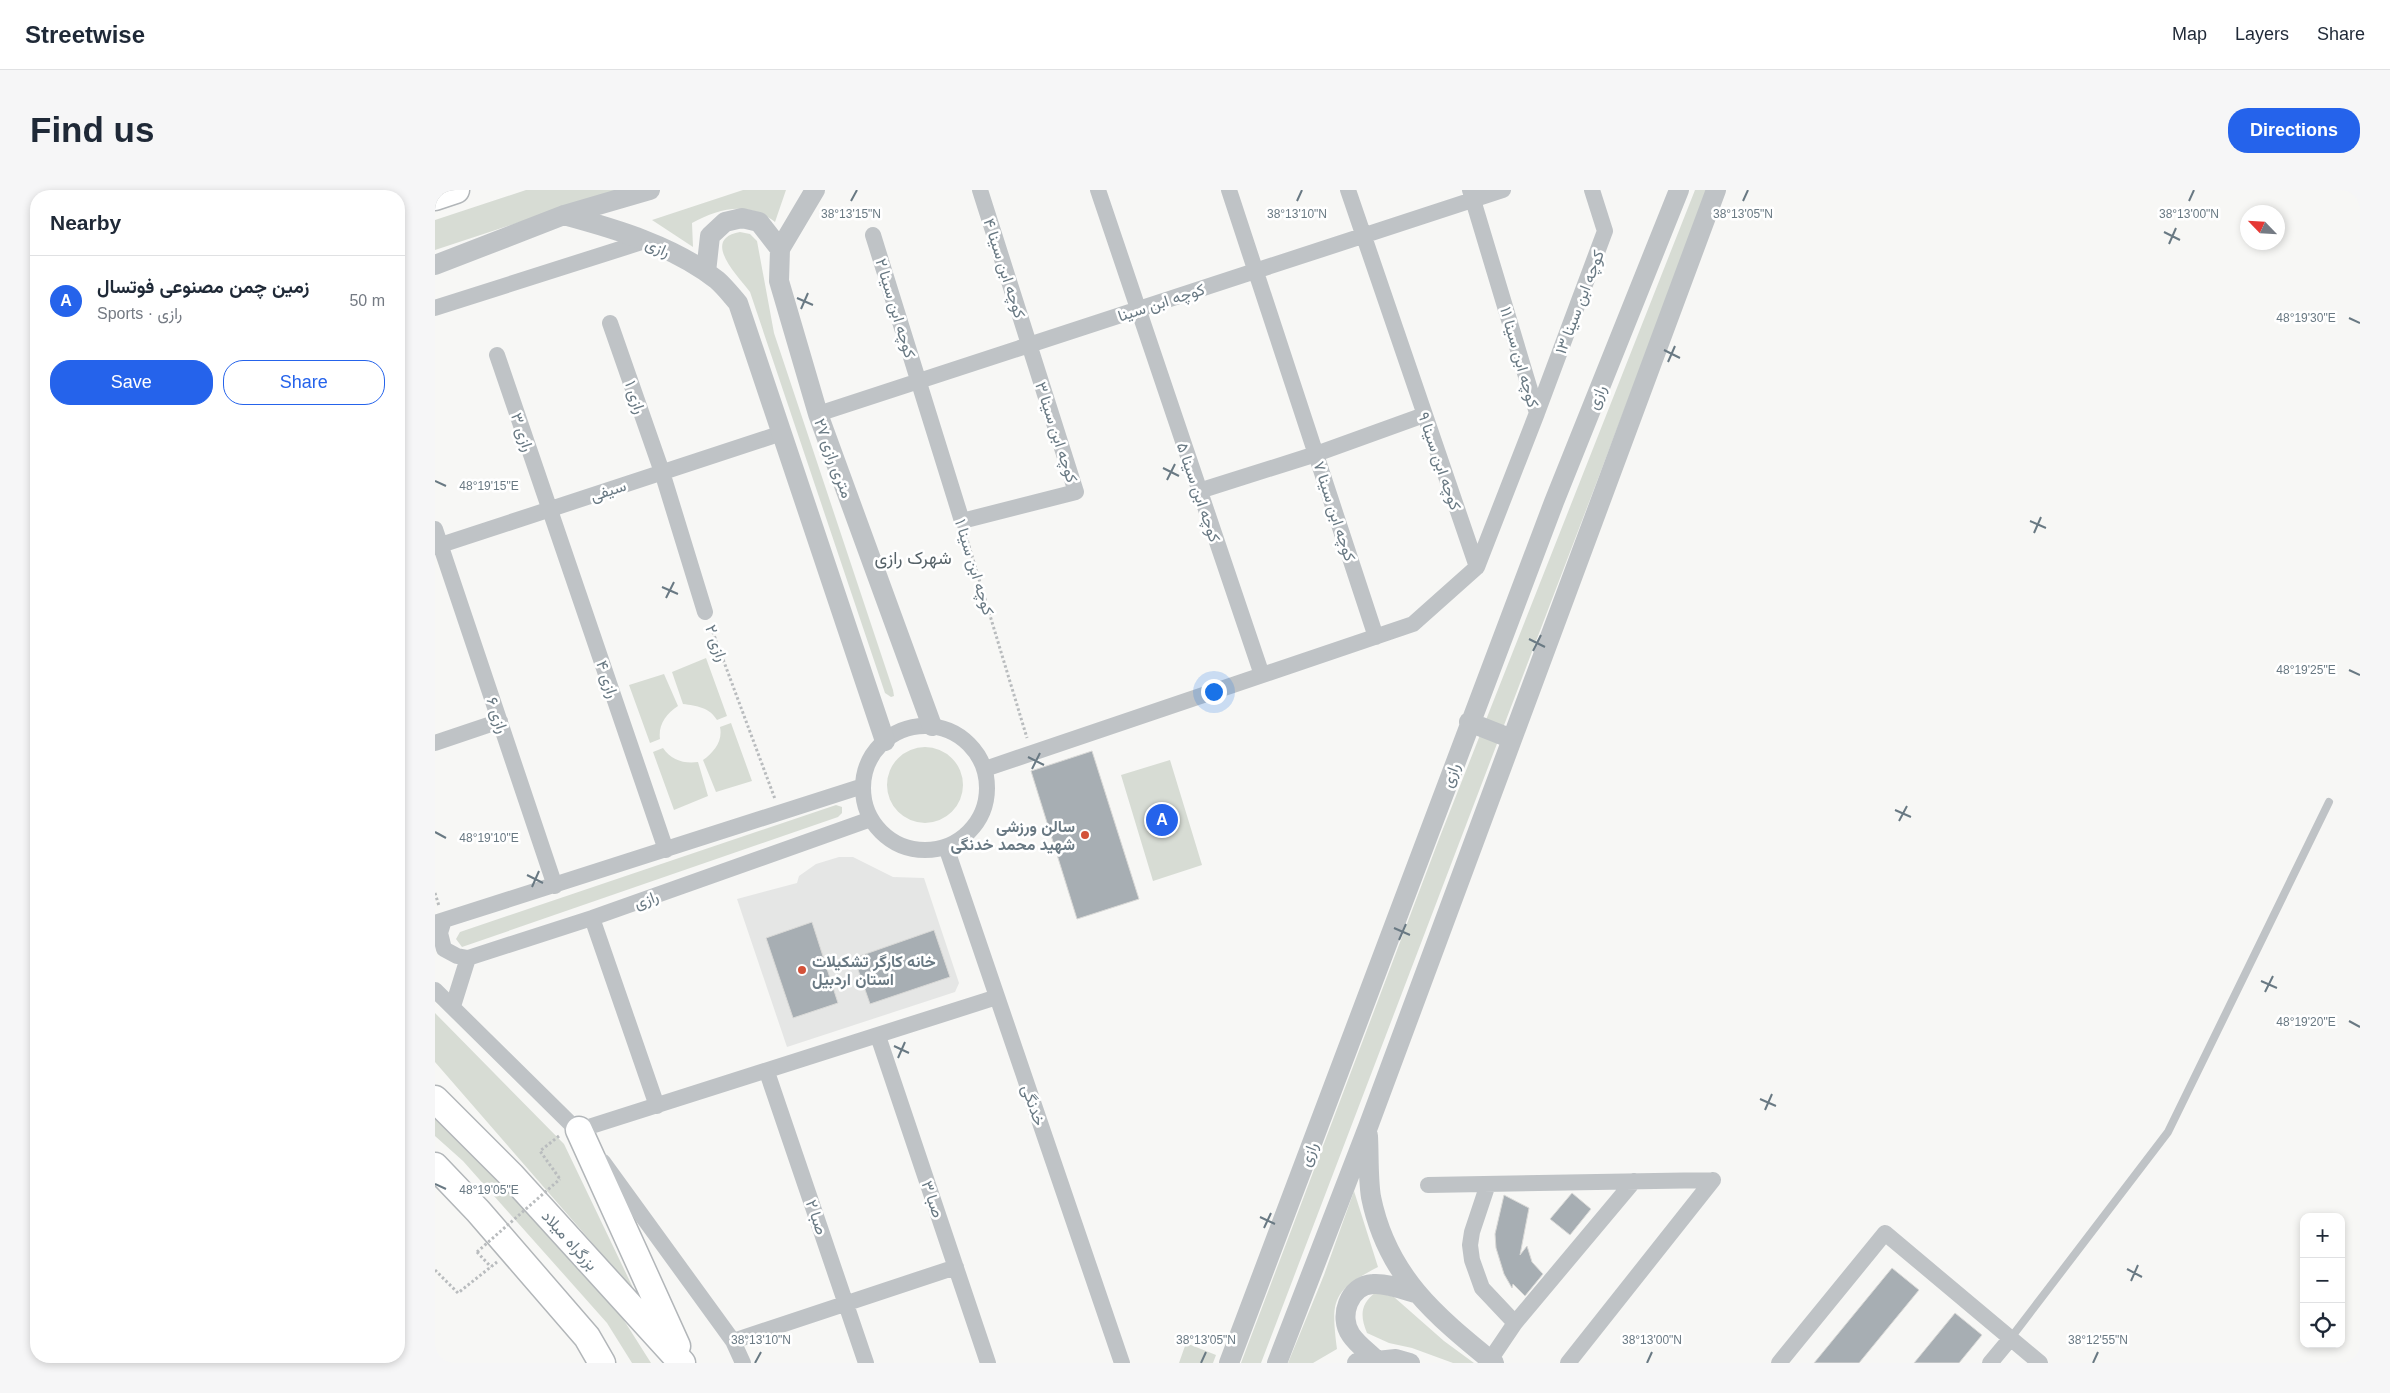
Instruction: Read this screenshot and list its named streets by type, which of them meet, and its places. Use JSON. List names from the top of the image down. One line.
{"streets":{"highway":["بزرگراه میلاد"],"street":["رازی","کوچه ابن سینا ۴","کوچه ابن سینا","کوچه ابن سینا ۱۳","کوچه ابن سینا ۲","کوچه ابن سینا ۱۱","رازی ۱","رازی ۳","کوچه ابن سینا ۳","۲۷ متری رازی","کوچه ابن سینا ۹","سیفی","کوچه ابن سینا ۵","کوچه ابن سینا ۷","کوچه ابن سینا ۱","رازی ۲","رازی ۴","رازی ۶","خدنگی","صبا ۳","صبا ۲"]},"crossings":[["رازی","۲۷ متری رازی"],["رازی","سیفی"],["رازی","خدنگی"],["کوچه ابن سینا ۴","کوچه ابن سینا"],["کوچه ابن سینا ۴","کوچه ابن سینا ۳"],["کوچه ابن سینا","کوچه ابن سینا ۲"],["کوچه ابن سینا","کوچه ابن سینا ۱۱"],["کوچه ابن سینا","کوچه ابن سینا ۳"],["کوچه ابن سینا","۲۷ متری رازی"],["کوچه ابن سینا","کوچه ابن سینا ۹"],["کوچه ابن سینا","کوچه ابن سینا ۵"],["کوچه ابن سینا","کوچه ابن سینا ۷"],["کوچه ابن سینا","کوچه ابن سینا ۱"],["کوچه ابن سینا ۱۳","کوچه ابن سینا ۱۱"],["کوچه ابن سینا ۲","کوچه ابن سینا ۱"],["کوچه ابن سینا ۱۱","کوچه ابن سینا ۹"],["رازی ۱","سیفی"],["رازی ۱","رازی ۲"],["رازی ۳","سیفی"],["رازی ۳","رازی ۴"],["کوچه ابن سینا ۳","کوچه ابن سینا ۱"],["۲۷ متری رازی","خدنگی"],["سیفی","رازی ۲"],["سیفی","رازی ۴"],["سیفی","رازی ۶"]],"districts":["شهرک رازی"],"places":["سالن ورزشی شهید محمد خدنگی","خانه کارگر تشکیلات استان اردبیل"],"north":"top left","page":{"header":"Streetwise","nav":["Map","Layers","Share"],"buttons":["Directions",["Save","Share"]],"title":"Find us","heading":"Nearby","list":[{"mark":"A","name":"زمین چمن مصنوعی فوتسال","note":"Sports · رازی","value":"50 m"}],"pins":"A","map_buttons":["+","−"]},"coordinates":["38°13'15\"N","38°13'10\"N","38°13'05\"N","38°13'00\"N","48°19'30\"E","48°19'15\"E","48°19'25\"E","48°19'10\"E","48°19'20\"E","48°19'05\"E","38°12'55\"N"]}
